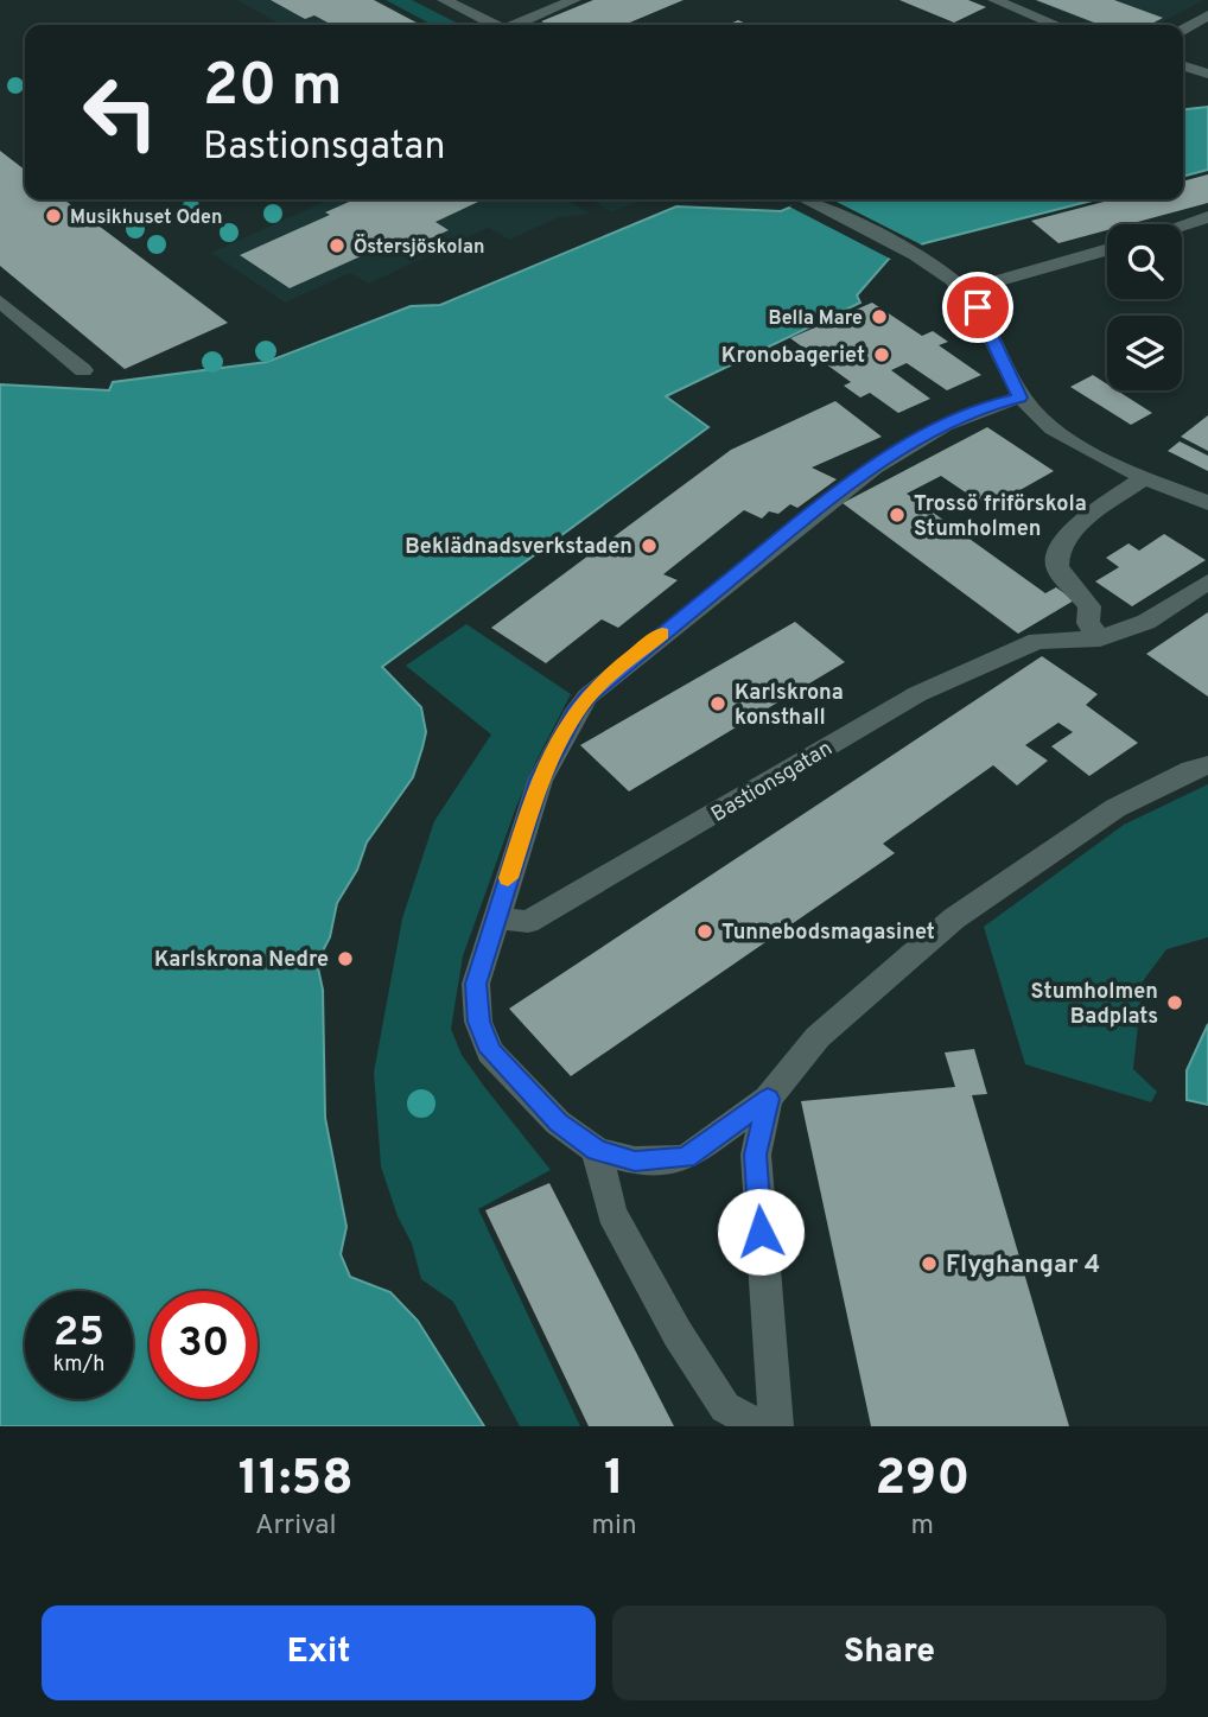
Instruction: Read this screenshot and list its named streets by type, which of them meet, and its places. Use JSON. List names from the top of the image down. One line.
{"streets":{"street":["Bastionsgatan"]},"places":["Musikhuset Oden","Östersjöskolan","Bella Mare","Kronobageriet","Trossö friförskola Stumholmen","Beklädnadsverkstaden","Karlskrona konsthall","Tunnebodsmagasinet","Karlskrona Nedre","Stumholmen Badplats","Flyghangar 4"],"page":{"turn":["20 m","Bastionsgatan"],"speed":"25 km/h","limit":"30","eta":["11:58","Arrival","1","min","290","m"],"buttons":["Exit","Share"]}}
